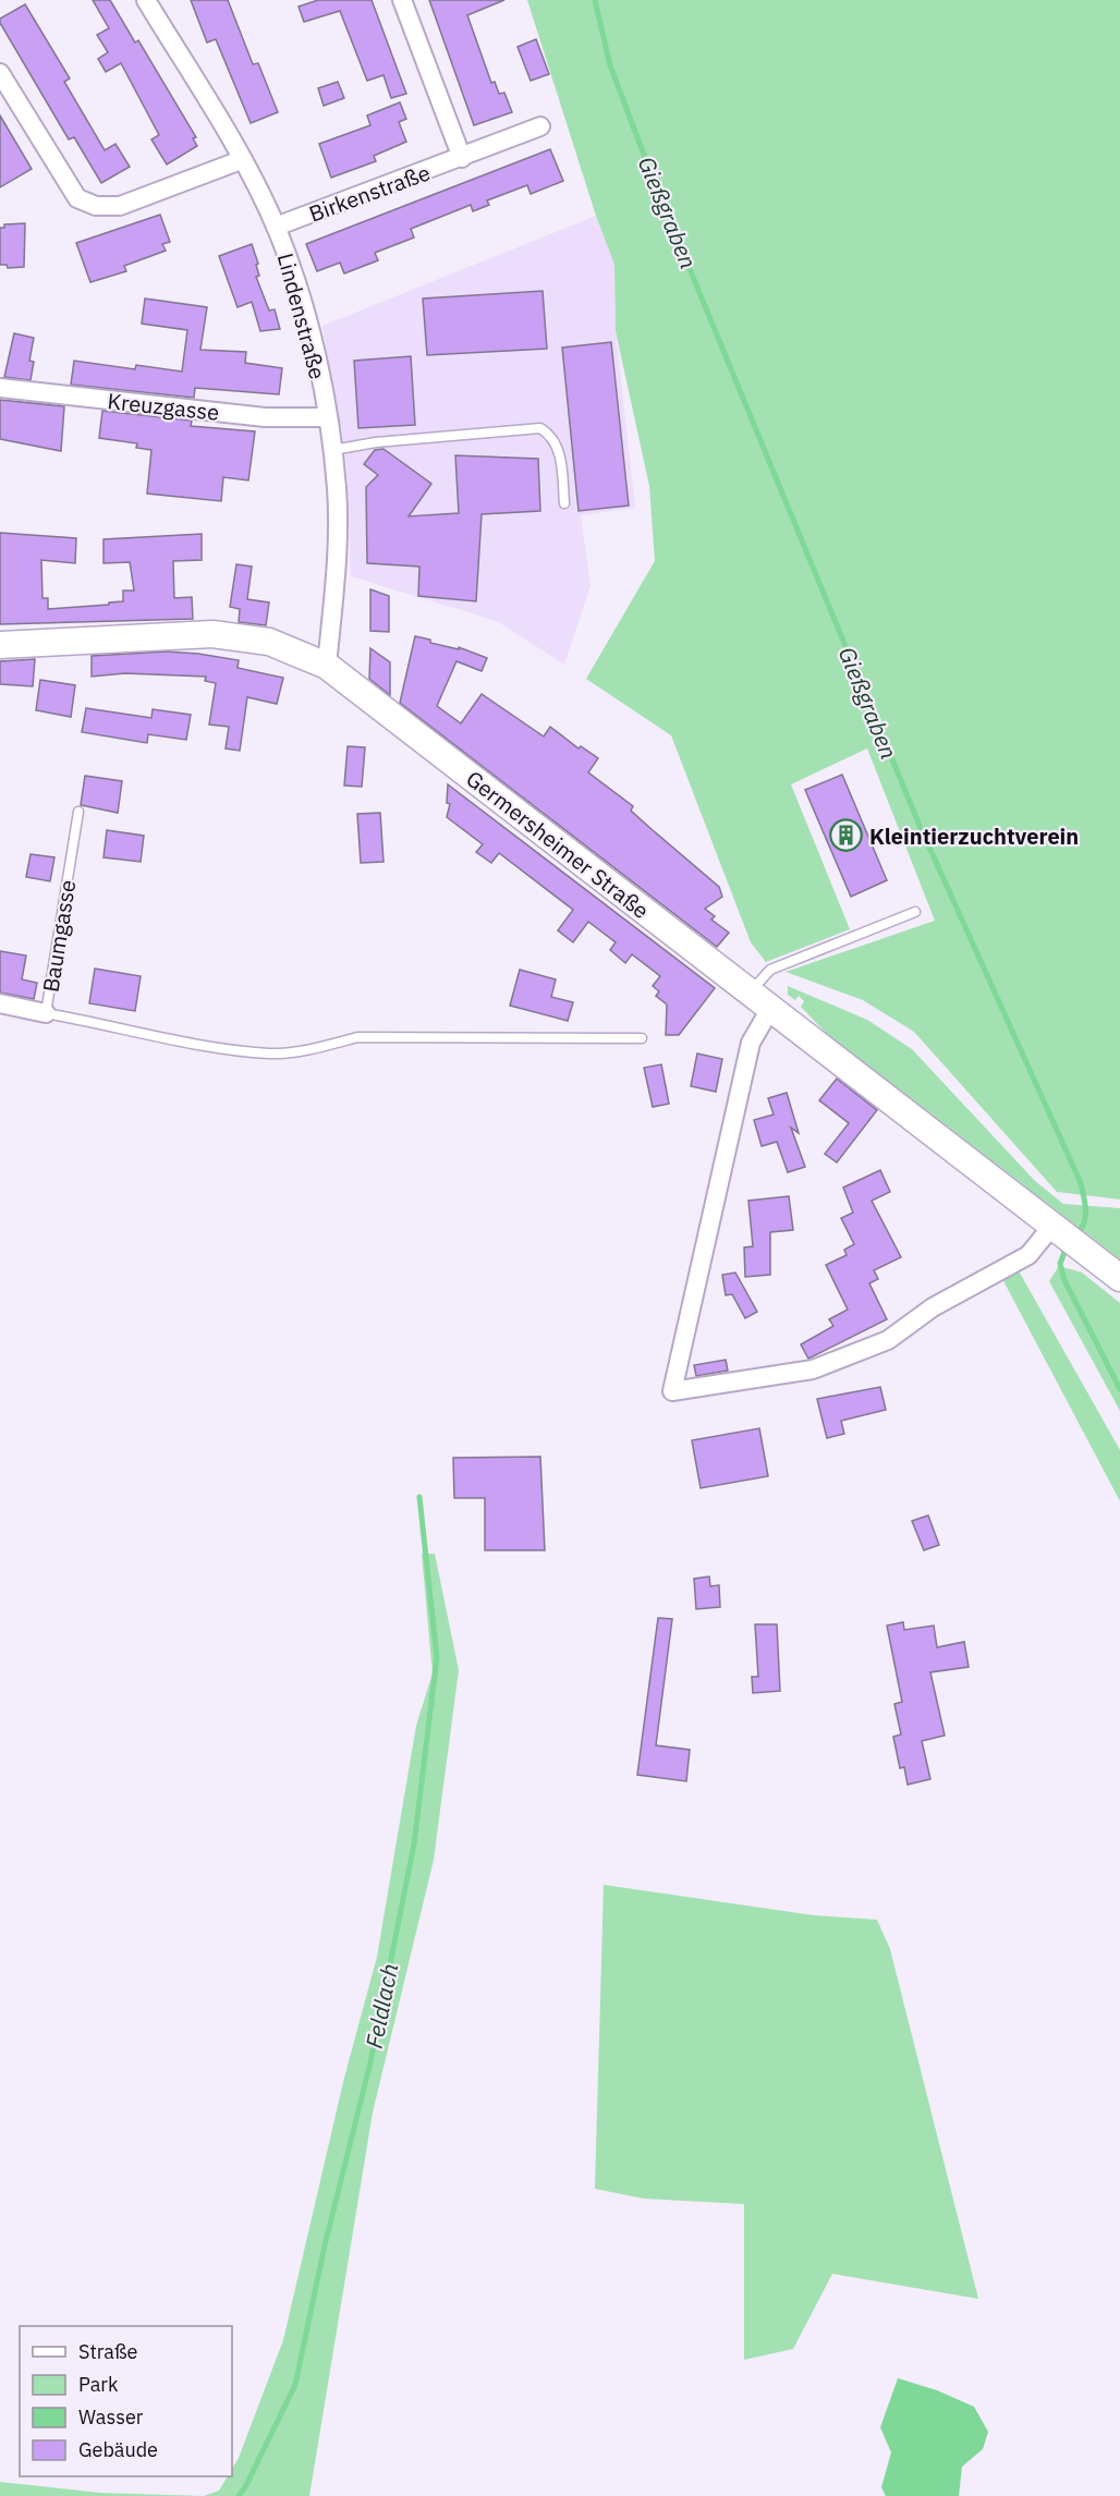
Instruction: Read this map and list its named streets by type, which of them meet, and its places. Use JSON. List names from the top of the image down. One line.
{"streets":{"street":["Birkenstraße","Lindenstraße","Kreuzgasse","Germersheimer Straße","Baumgasse"]},"crossings":[["Birkenstraße","Lindenstraße"],["Lindenstraße","Kreuzgasse"],["Lindenstraße","Germersheimer Straße"]],"water":["Gießgraben","Feldlach"],"places":{"building":["Kleintierzuchtverein"]},"legend":["Straße","Park","Wasser","Gebäude"]}
